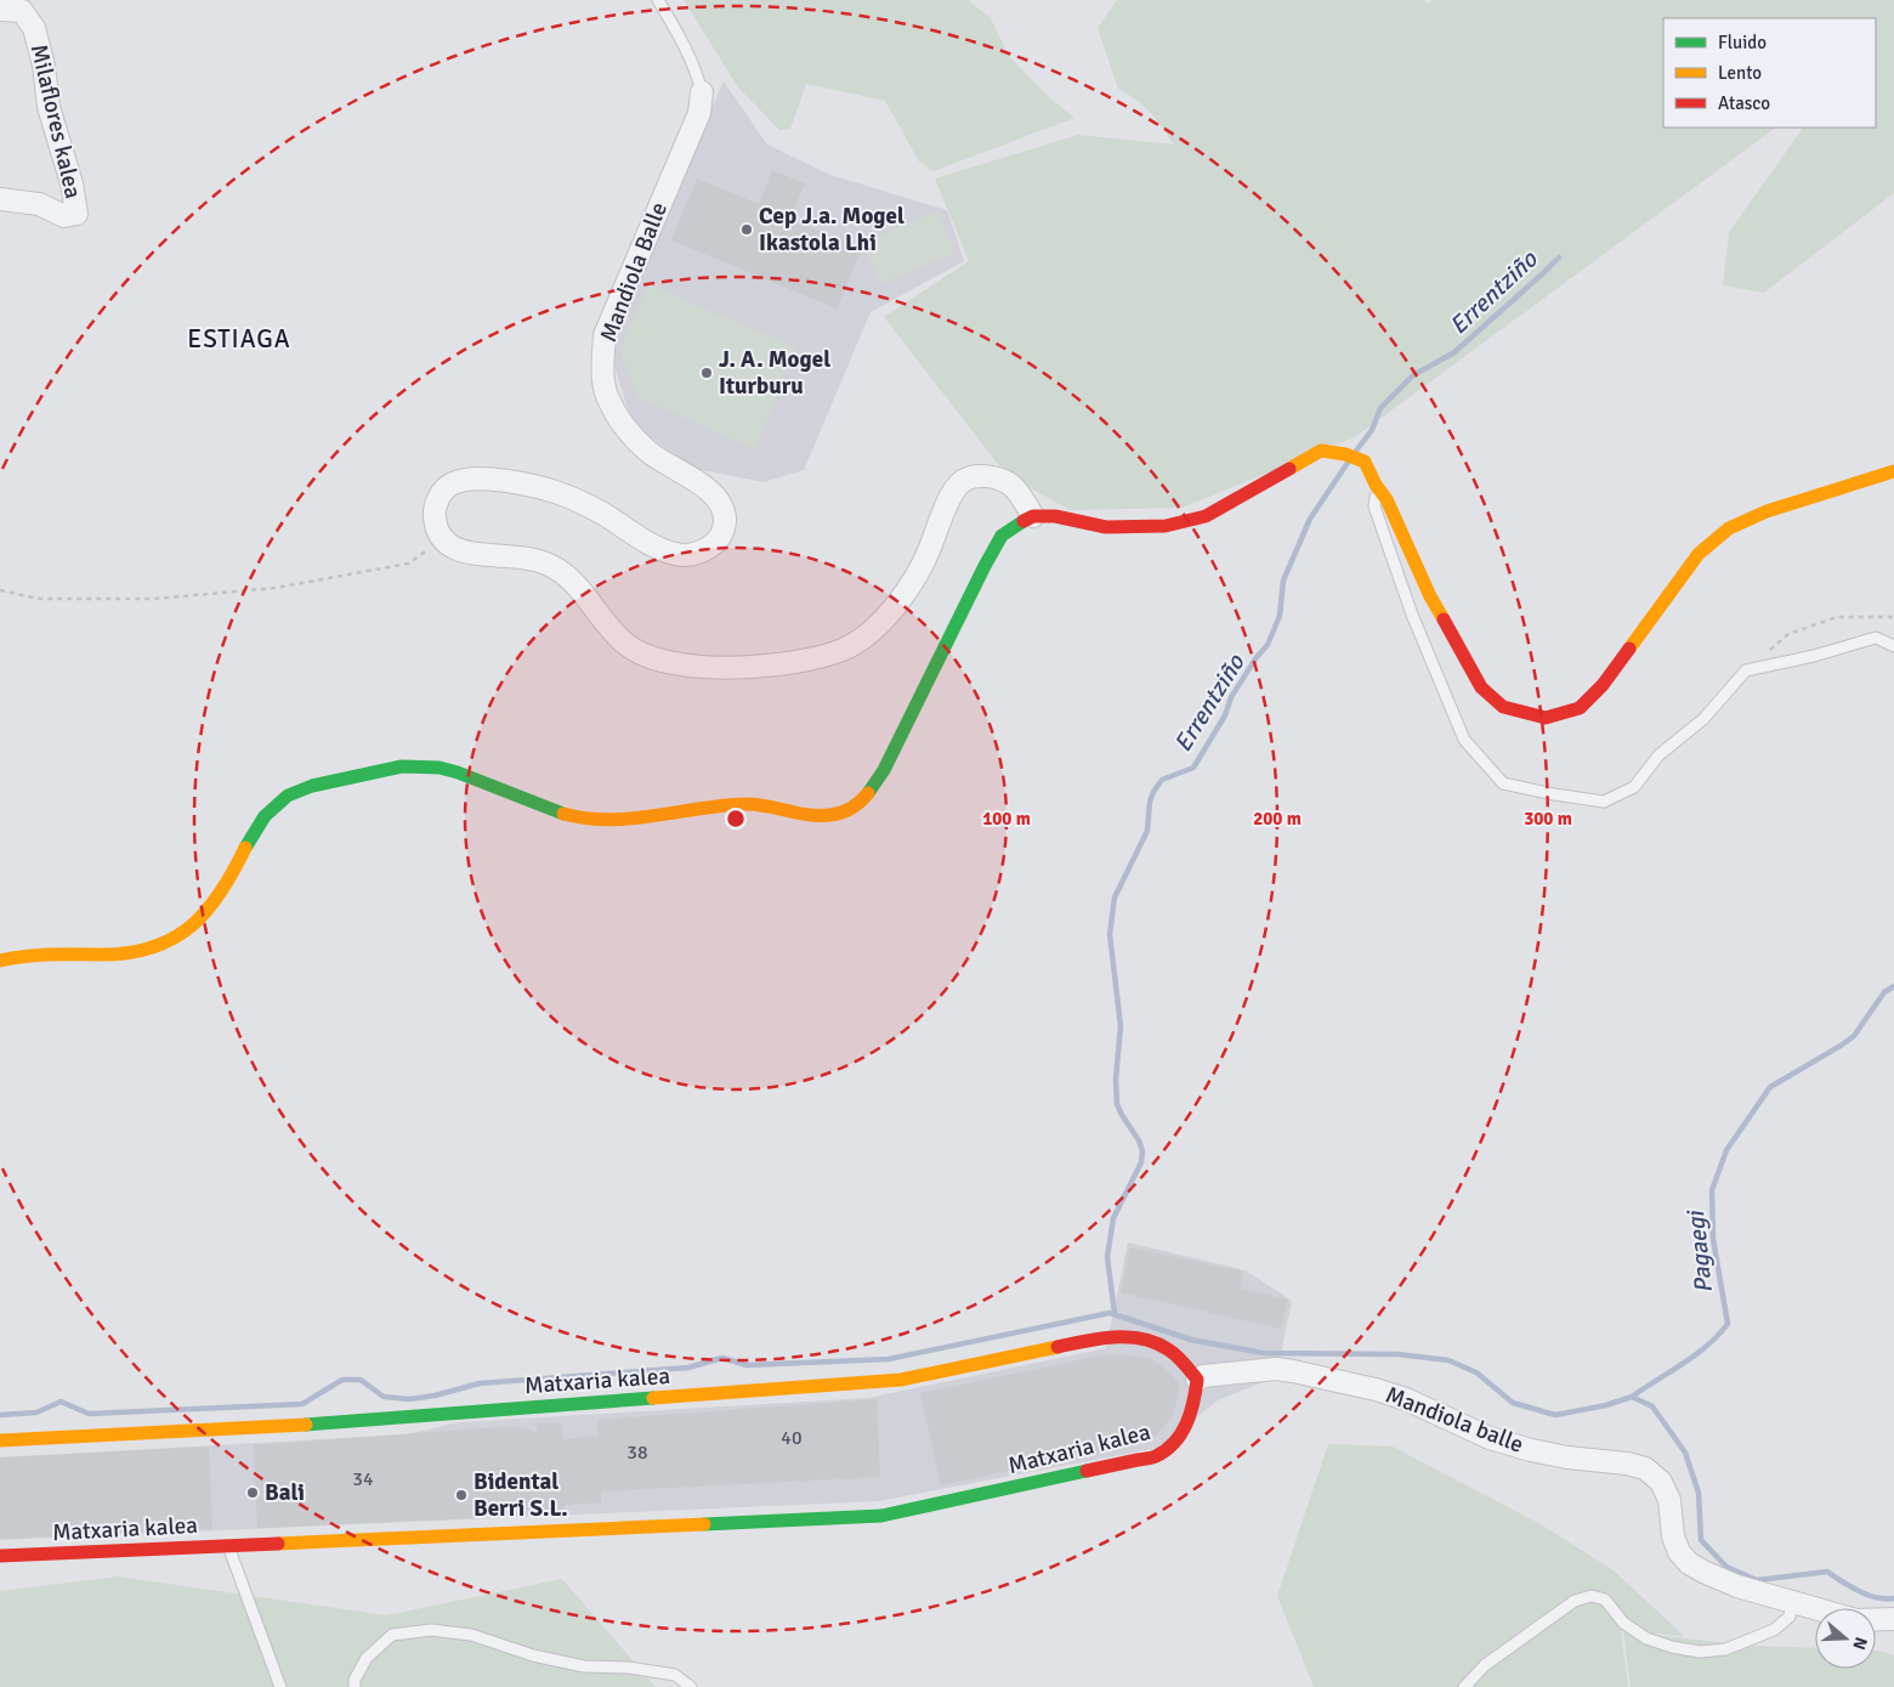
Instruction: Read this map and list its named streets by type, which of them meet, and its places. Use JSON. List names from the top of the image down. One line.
{"streets":{"street":["Milaflores kalea","Mandiola Balle","Matxaria kalea","Mandiola balle"]},"crossings":[["Matxaria kalea","Mandiola balle"]],"districts":["ESTIAGA"],"water":["Errentziño","Pagaegi"],"places":["Cep J.a. Mogel Ikastola Lhi","J. A. Mogel Iturburu","Bali","Bidental Berri S.L."],"house_numbers":["40","38","34"],"legend":["Fluido","Lento","Atasco"],"north":"right","rings":["100 m","200 m","300 m"]}
